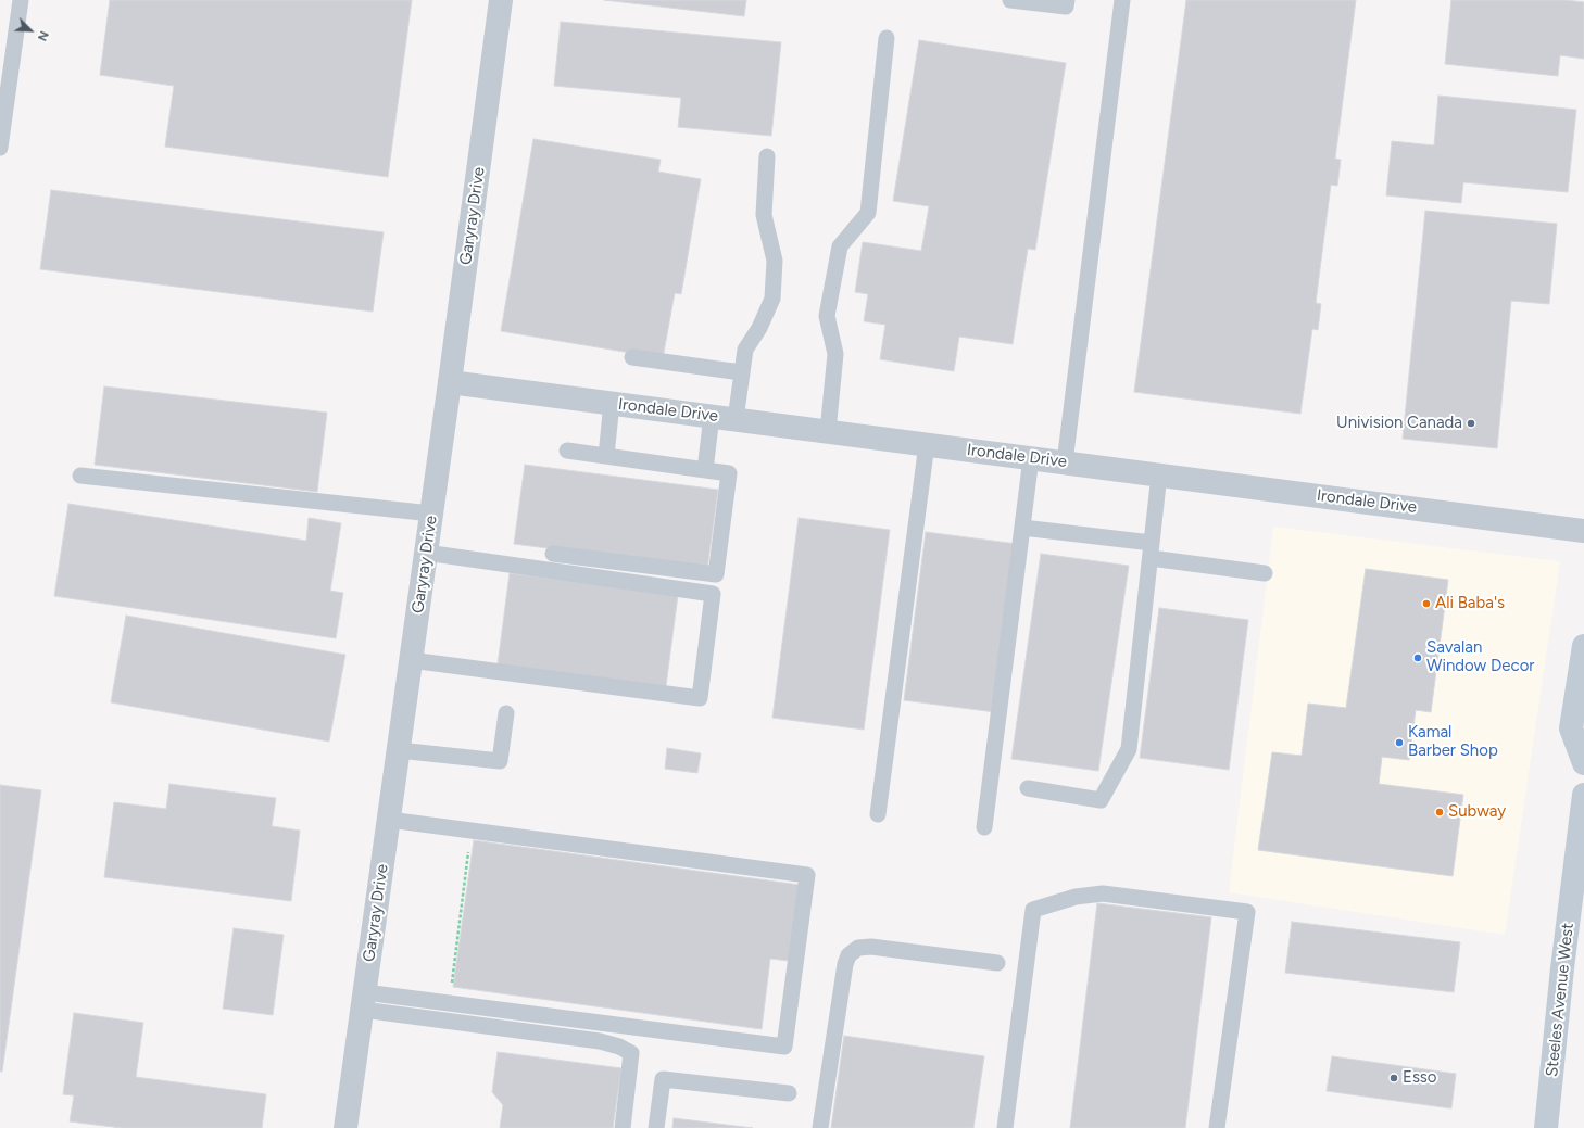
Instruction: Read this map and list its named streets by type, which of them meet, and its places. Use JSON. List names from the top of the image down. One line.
{"streets":{"main road":["Steeles Avenue West"],"street":["Garyray Drive","Irondale Drive"]},"crossings":[["Garyray Drive","Irondale Drive"]],"places":["Univision Canada","Ali Baba's","Savalan Window Decor","Kamal Barber Shop","Subway","Esso"],"north":"bottom right"}
